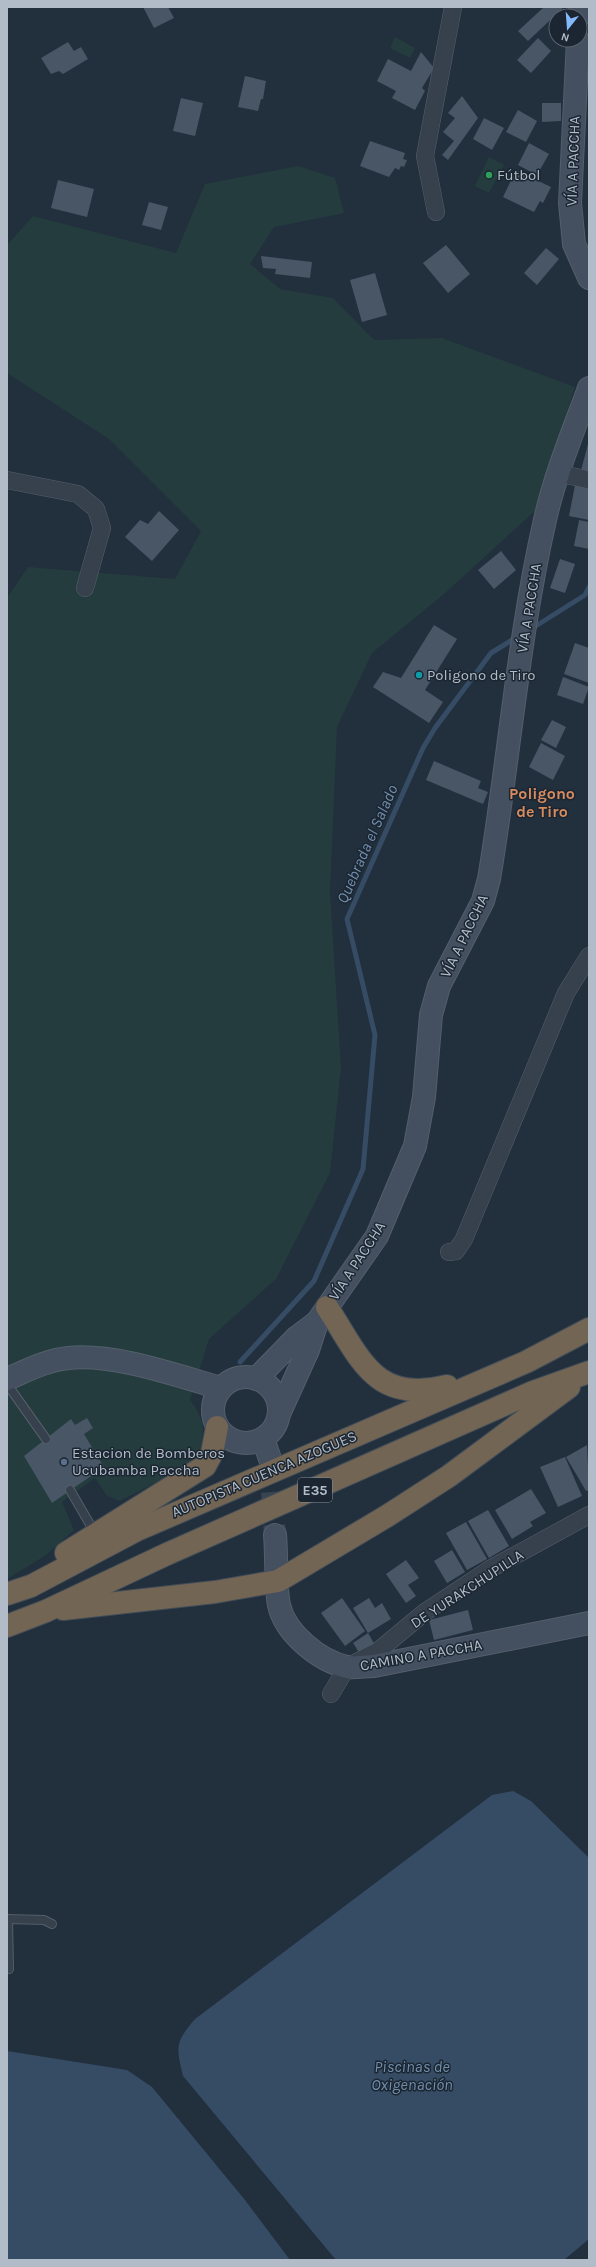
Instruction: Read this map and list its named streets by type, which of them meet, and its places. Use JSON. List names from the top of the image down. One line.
{"streets":{"highway":["AUTOPISTA CUENCA AZOGUES","E35"],"main road":["VÍA A PACCHA","CAMINO A PACCHA"],"street":["DE YURAKCHUPILLA"]},"crossings":[["DE YURAKCHUPILLA","CAMINO A PACCHA"]],"districts":["Poligono de Tiro"],"water":["Quebrada el Salado","Piscinas de Oxigenación"],"places":["Fútbol","Poligono de Tiro","Estacion de Bomberos Ucubamba Paccha"],"north":"bottom"}
